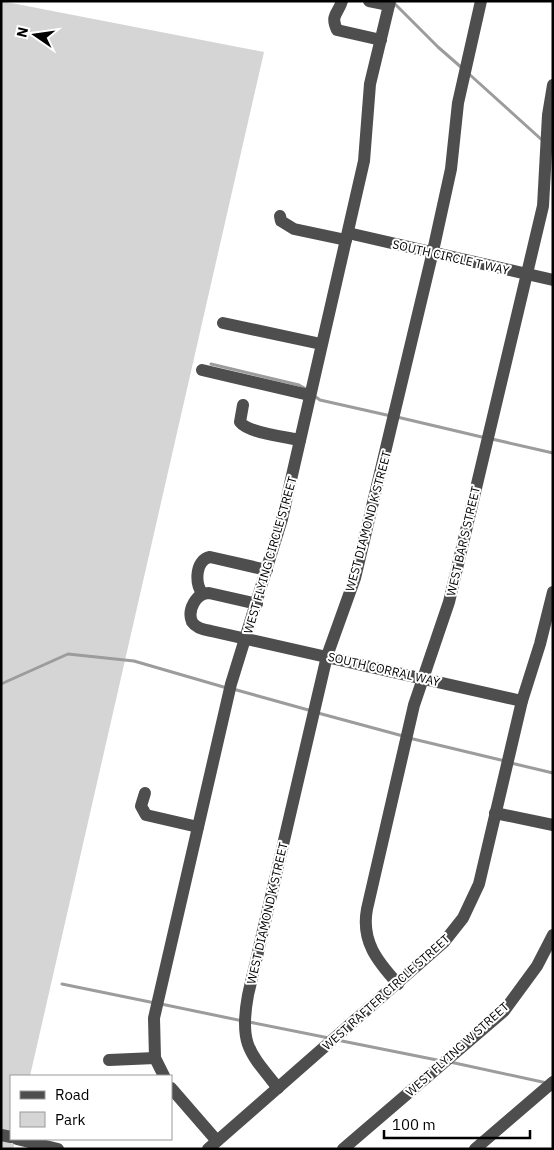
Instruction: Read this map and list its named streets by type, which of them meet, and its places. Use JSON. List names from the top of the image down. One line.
{"streets":{"street":["SOUTH CIRCLE T WAY","WEST DIAMOND K STREET","WEST BAR S STREET","WEST FLYING CIRCLE STREET","SOUTH CORRAL WAY","WEST RAFTER CIRCLE STREET","WEST FLYING W STREET"]},"crossings":[["SOUTH CIRCLE T WAY","WEST DIAMOND K STREET"],["SOUTH CIRCLE T WAY","WEST BAR S STREET"],["SOUTH CIRCLE T WAY","WEST FLYING CIRCLE STREET"],["WEST DIAMOND K STREET","SOUTH CORRAL WAY"],["WEST DIAMOND K STREET","WEST RAFTER CIRCLE STREET"],["WEST BAR S STREET","SOUTH CORRAL WAY"],["WEST BAR S STREET","WEST RAFTER CIRCLE STREET"],["WEST FLYING CIRCLE STREET","SOUTH CORRAL WAY"],["SOUTH CORRAL WAY","WEST RAFTER CIRCLE STREET"]],"legend":["Road","Park"],"scale_bar":"100 m","north":"left"}
